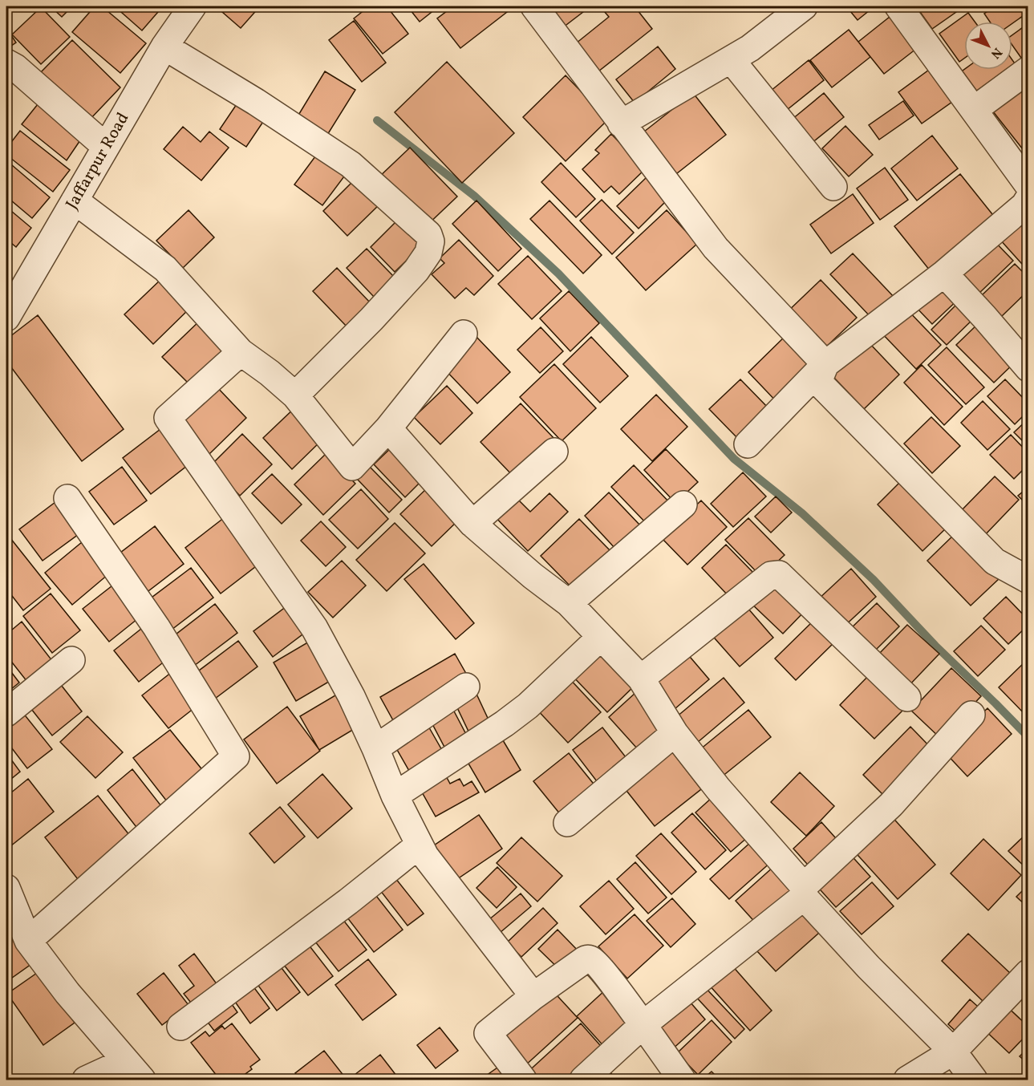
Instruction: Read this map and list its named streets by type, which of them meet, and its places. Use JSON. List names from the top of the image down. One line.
{"streets":{"street":["Jaffarpur Road"]},"north":"bottom right"}
